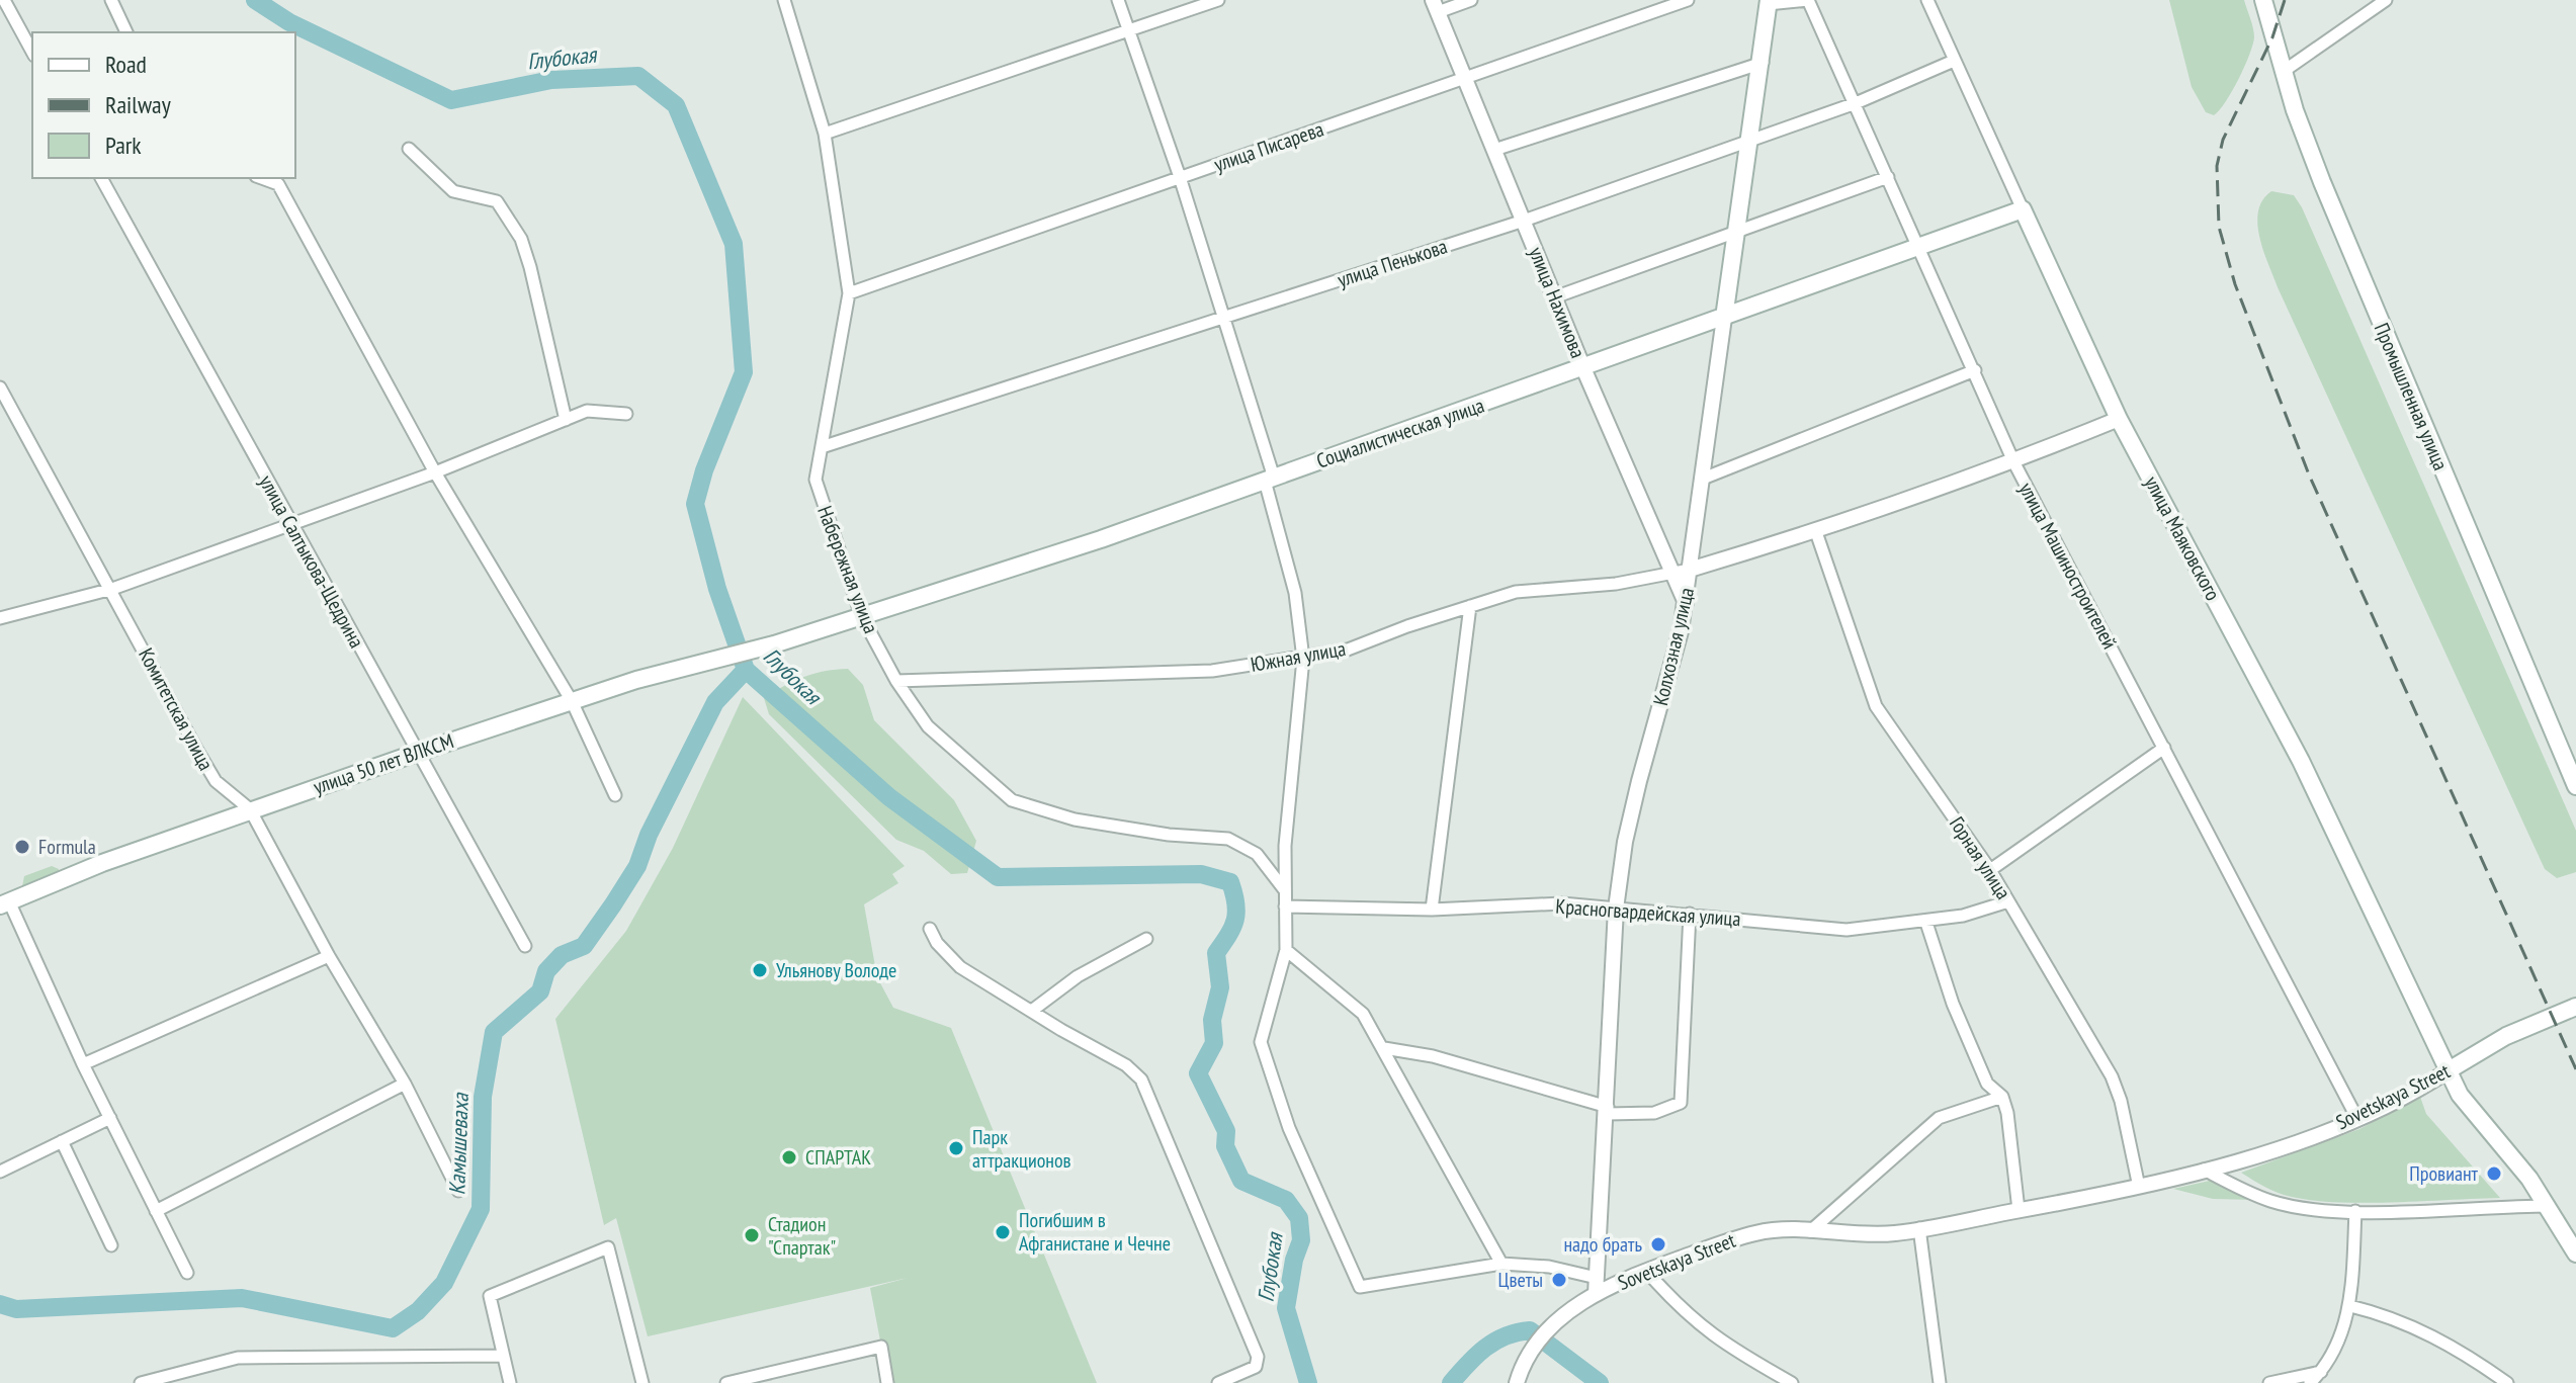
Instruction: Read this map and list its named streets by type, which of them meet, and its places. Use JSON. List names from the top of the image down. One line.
{"streets":{"main road":["Промышленная улица","Социалистическая улица","улица Маяковского","Колхозная улица","улица 50 лет ВЛКСМ","Sovetskaya Street"],"street":["улица Писарева","улица Пенькова","улица Нахимова","улица Салтыкова-Щедрина","улица Машиностроителей","Набережная улица","Южная улица","Комитетская улица","Горная улица","Красногвардейская улица"]},"crossings":[["улица Писарева","улица Нахимова"],["улица Писарева","Набережная улица"],["улица Пенькова","улица Нахимова"],["улица Пенькова","улица Маяковского"],["улица Пенькова","улица Машиностроителей"],["улица Пенькова","Набережная улица"],["улица Пенькова","Колхозная улица"],["улица Нахимова","Социалистическая улица"],["улица Нахимова","Колхозная улица"],["улица Нахимова","Южная улица"],["Социалистическая улица","улица Маяковского"],["Социалистическая улица","улица Машиностроителей"],["Социалистическая улица","Набережная улица"],["Социалистическая улица","Колхозная улица"],["Социалистическая улица","улица 50 лет ВЛКСМ"],["улица Маяковского","Sovetskaya Street"],["улица Салтыкова-Щедрина","улица 50 лет ВЛКСМ"],["улица Машиностроителей","Sovetskaya Street"],["Набережная улица","Южная улица"],["Колхозная улица","Южная улица"],["Колхозная улица","Красногвардейская улица"],["Колхозная улица","Sovetskaya Street"],["Комитетская улица","улица 50 лет ВЛКСМ"],["Горная улица","Красногвардейская улица"],["Горная улица","Sovetskaya Street"]],"water":["Глубокая","Камышеваха"],"places":["Formula","Ульянову Володе","Парк аттракционов","СПАРТАК","Провиант","Погибшим в Афганистане и Чечне","Стадион \"Спартак\"","надо брать","Цветы"],"legend":["Road","Railway","Park"]}
